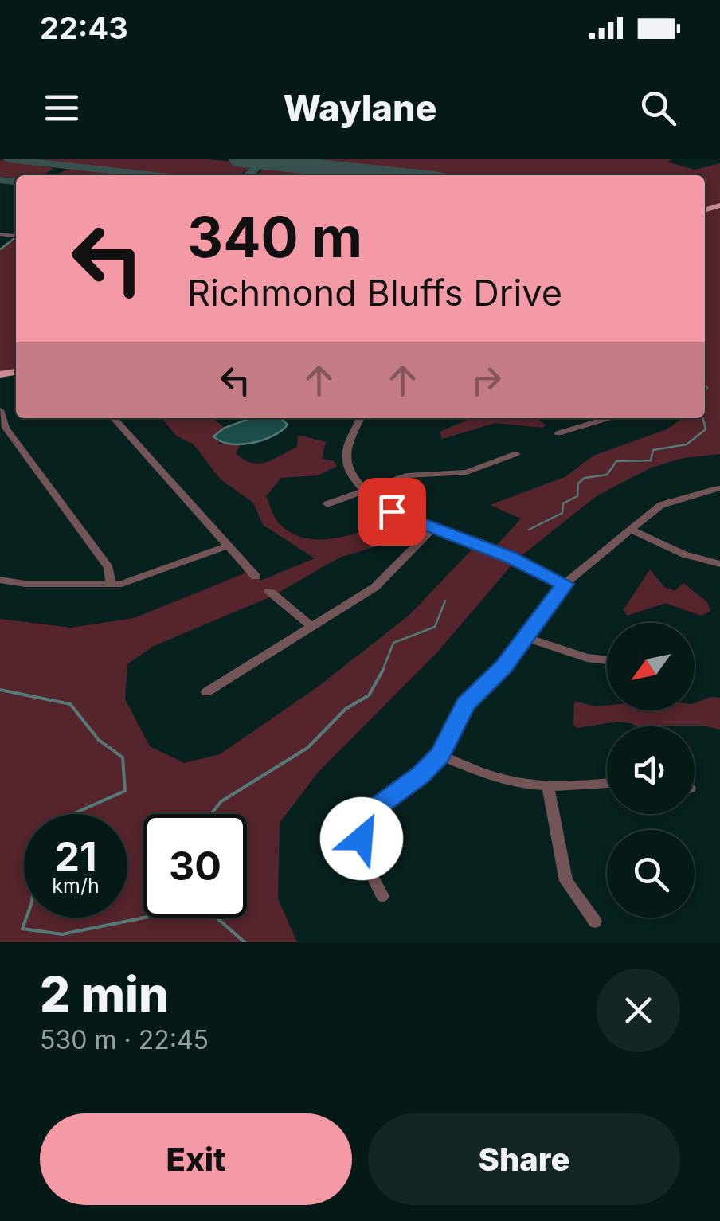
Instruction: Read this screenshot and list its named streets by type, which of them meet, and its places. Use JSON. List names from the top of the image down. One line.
{"north":"bottom left","page":{"status":"22:43","header":"Waylane","turn":["340 m","Richmond Bluffs Drive"],"speed":"21 km/h","limit":"30","heading":["2 min","530 m · 22:45"],"buttons":["Exit","Share"]}}
